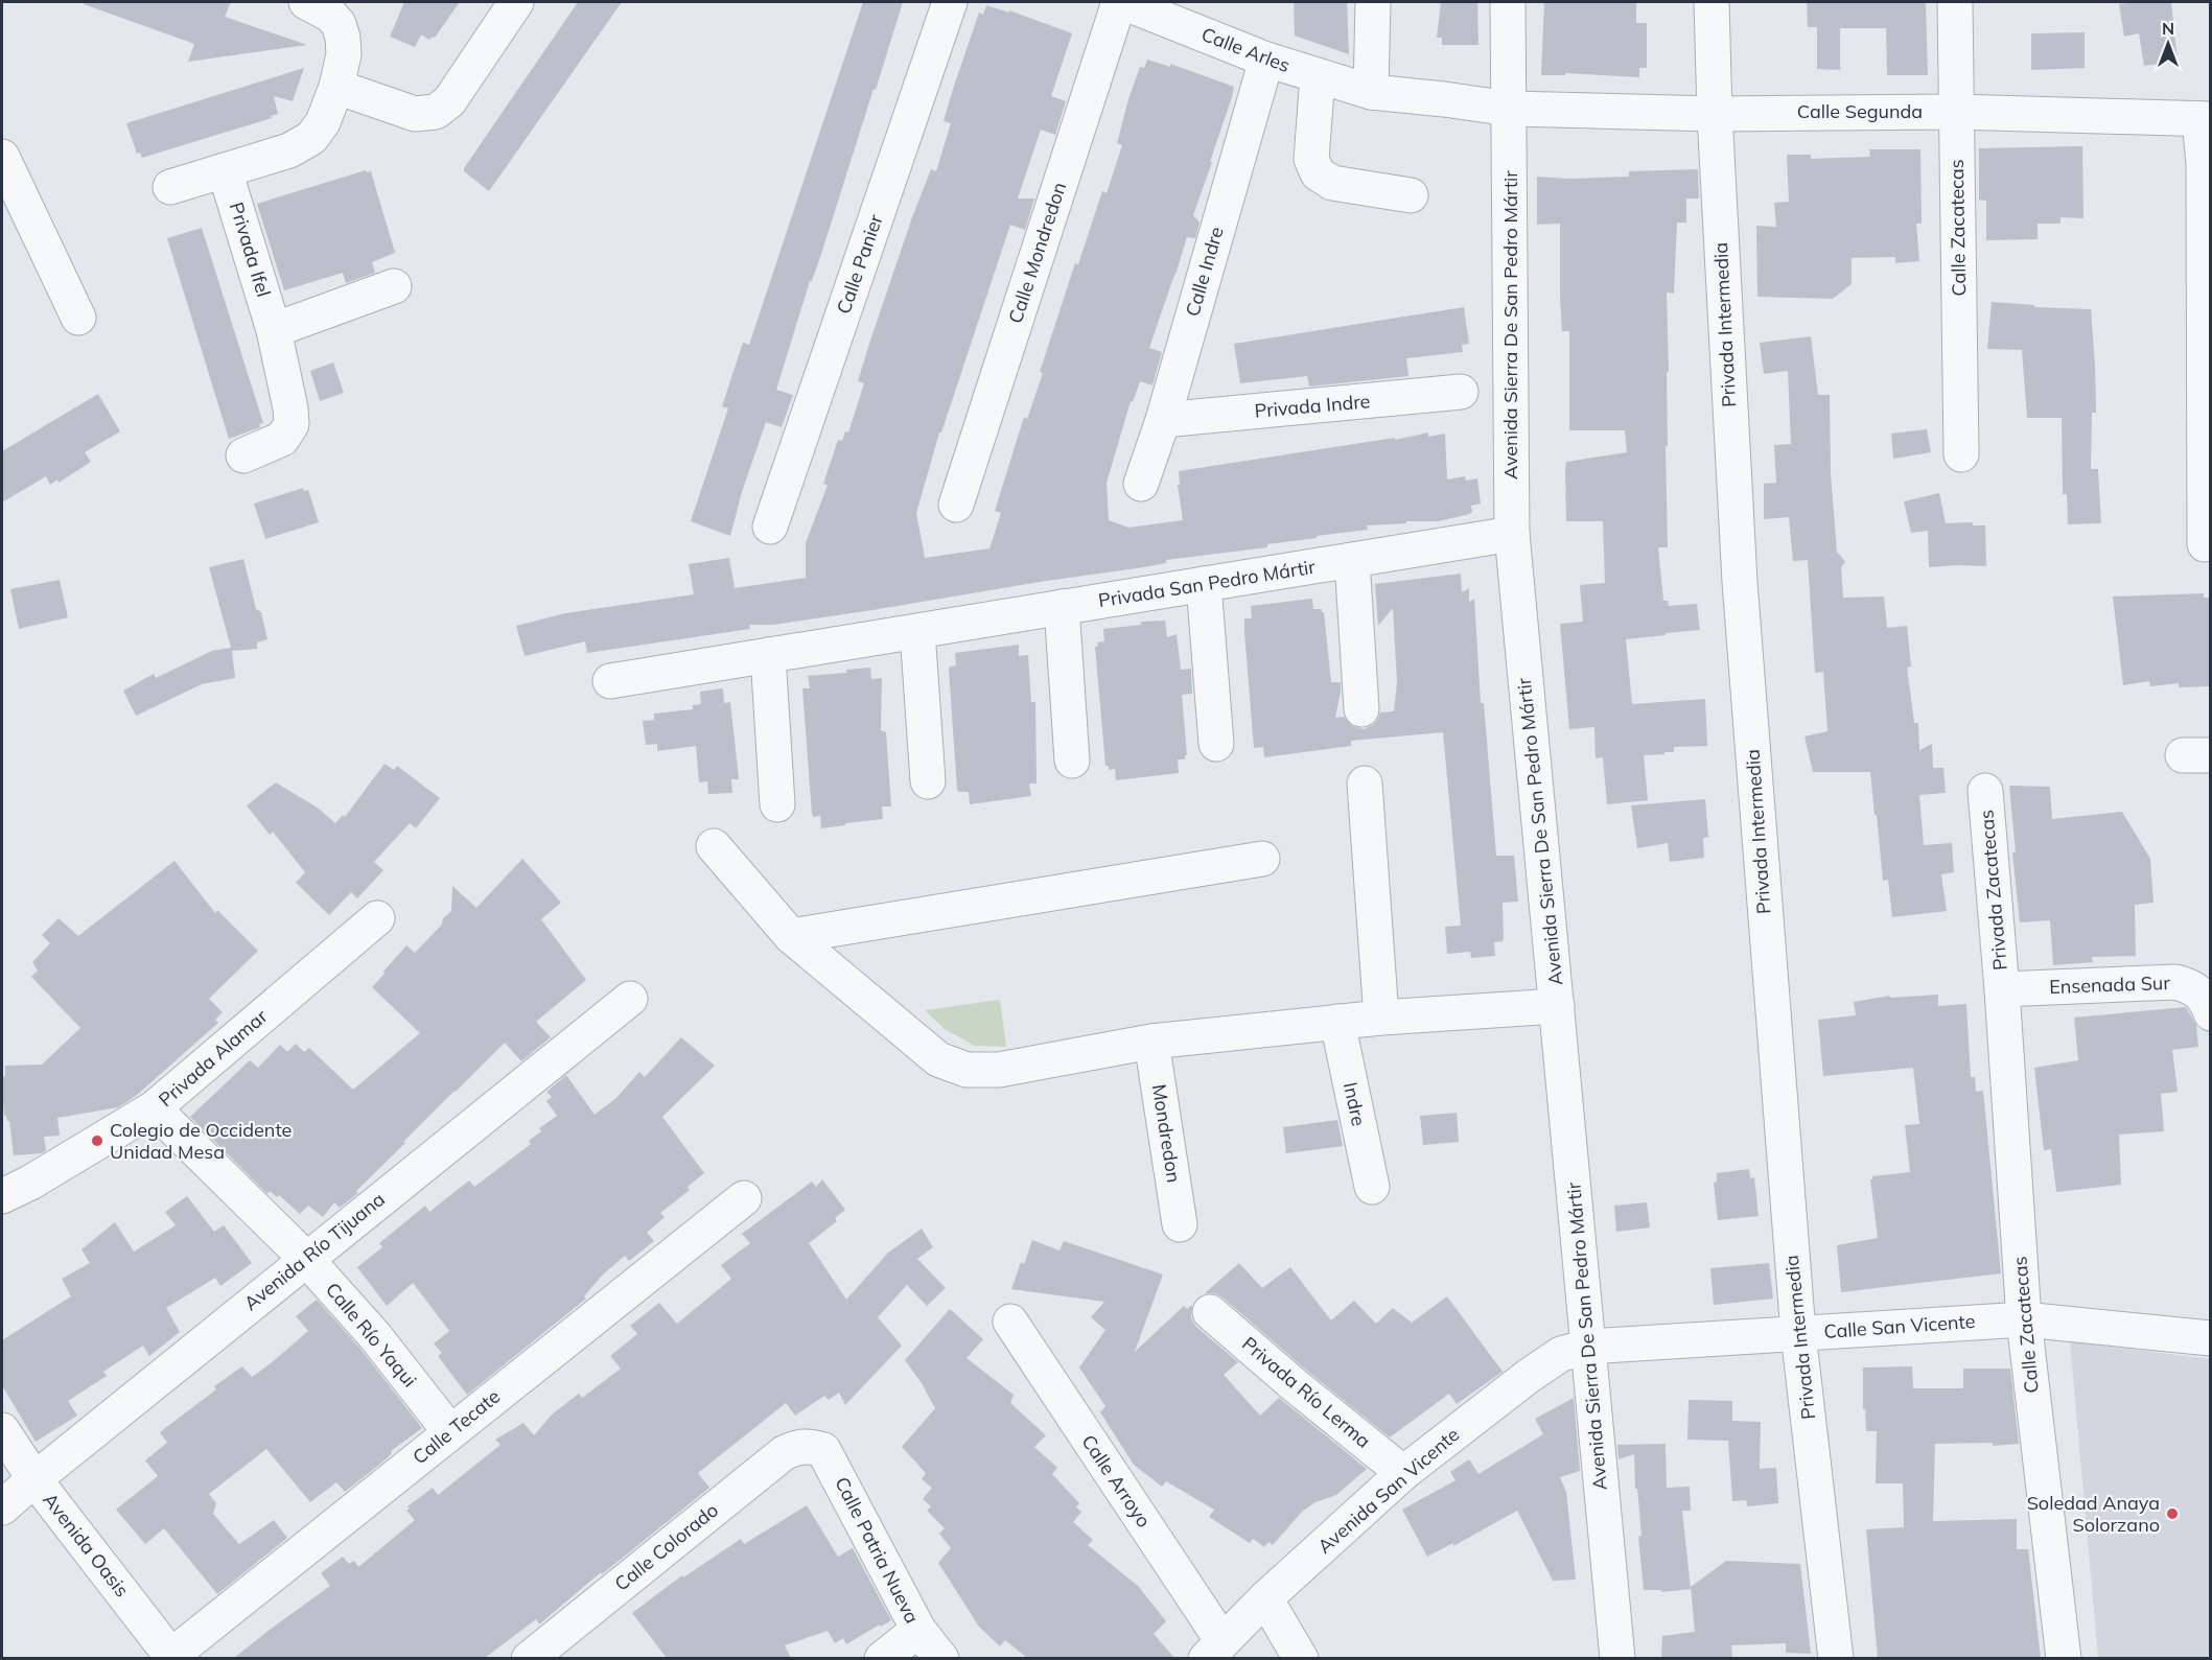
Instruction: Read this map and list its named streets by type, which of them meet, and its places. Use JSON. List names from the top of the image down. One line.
{"streets":{"street":["Calle Arles","Calle Segunda","Calle Zacatecas","Privada Ifel","Calle Mondredon","Calle Panier","Calle Indre","Avenida Sierra De San Pedro Mártir","Privada Intermedia","Privada Indre","Privada San Pedro Mártir","Privada Zacatecas","Ensenada Sur","Privada Alamar","Indre","Mondredon","Avenida Río Tijuana","Calle San Vicente","Calle Río Yaqui","Privada Río Lerma","Calle Tecate","Calle Arroyo","Avenida San Vicente","Avenida Oasis","Calle Colorado","Calle Patria Nueva"]},"crossings":[["Calle Arles","Calle Segunda"],["Calle Arles","Calle Mondredon"],["Calle Arles","Calle Indre"],["Calle Arles","Avenida Sierra De San Pedro Mártir"],["Calle Segunda","Calle Zacatecas"],["Calle Segunda","Avenida Sierra De San Pedro Mártir"],["Calle Segunda","Privada Intermedia"],["Calle Zacatecas","Privada Zacatecas"],["Calle Zacatecas","Ensenada Sur"],["Calle Zacatecas","Calle San Vicente"],["Calle Indre","Privada Indre"],["Avenida Sierra De San Pedro Mártir","Privada San Pedro Mártir"],["Avenida Sierra De San Pedro Mártir","Calle San Vicente"],["Avenida Sierra De San Pedro Mártir","Avenida San Vicente"],["Privada Intermedia","Calle San Vicente"],["Privada Zacatecas","Ensenada Sur"],["Privada Alamar","Calle Río Yaqui"],["Avenida Río Tijuana","Calle Río Yaqui"],["Avenida Río Tijuana","Avenida Oasis"],["Calle San Vicente","Avenida San Vicente"],["Calle Río Yaqui","Calle Tecate"],["Privada Río Lerma","Avenida San Vicente"],["Calle Tecate","Avenida Oasis"],["Calle Arroyo","Avenida San Vicente"],["Calle Colorado","Calle Patria Nueva"]],"places":["Colegio de Occidente Unidad Mesa","Soledad Anaya Solorzano"],"north":"top"}
